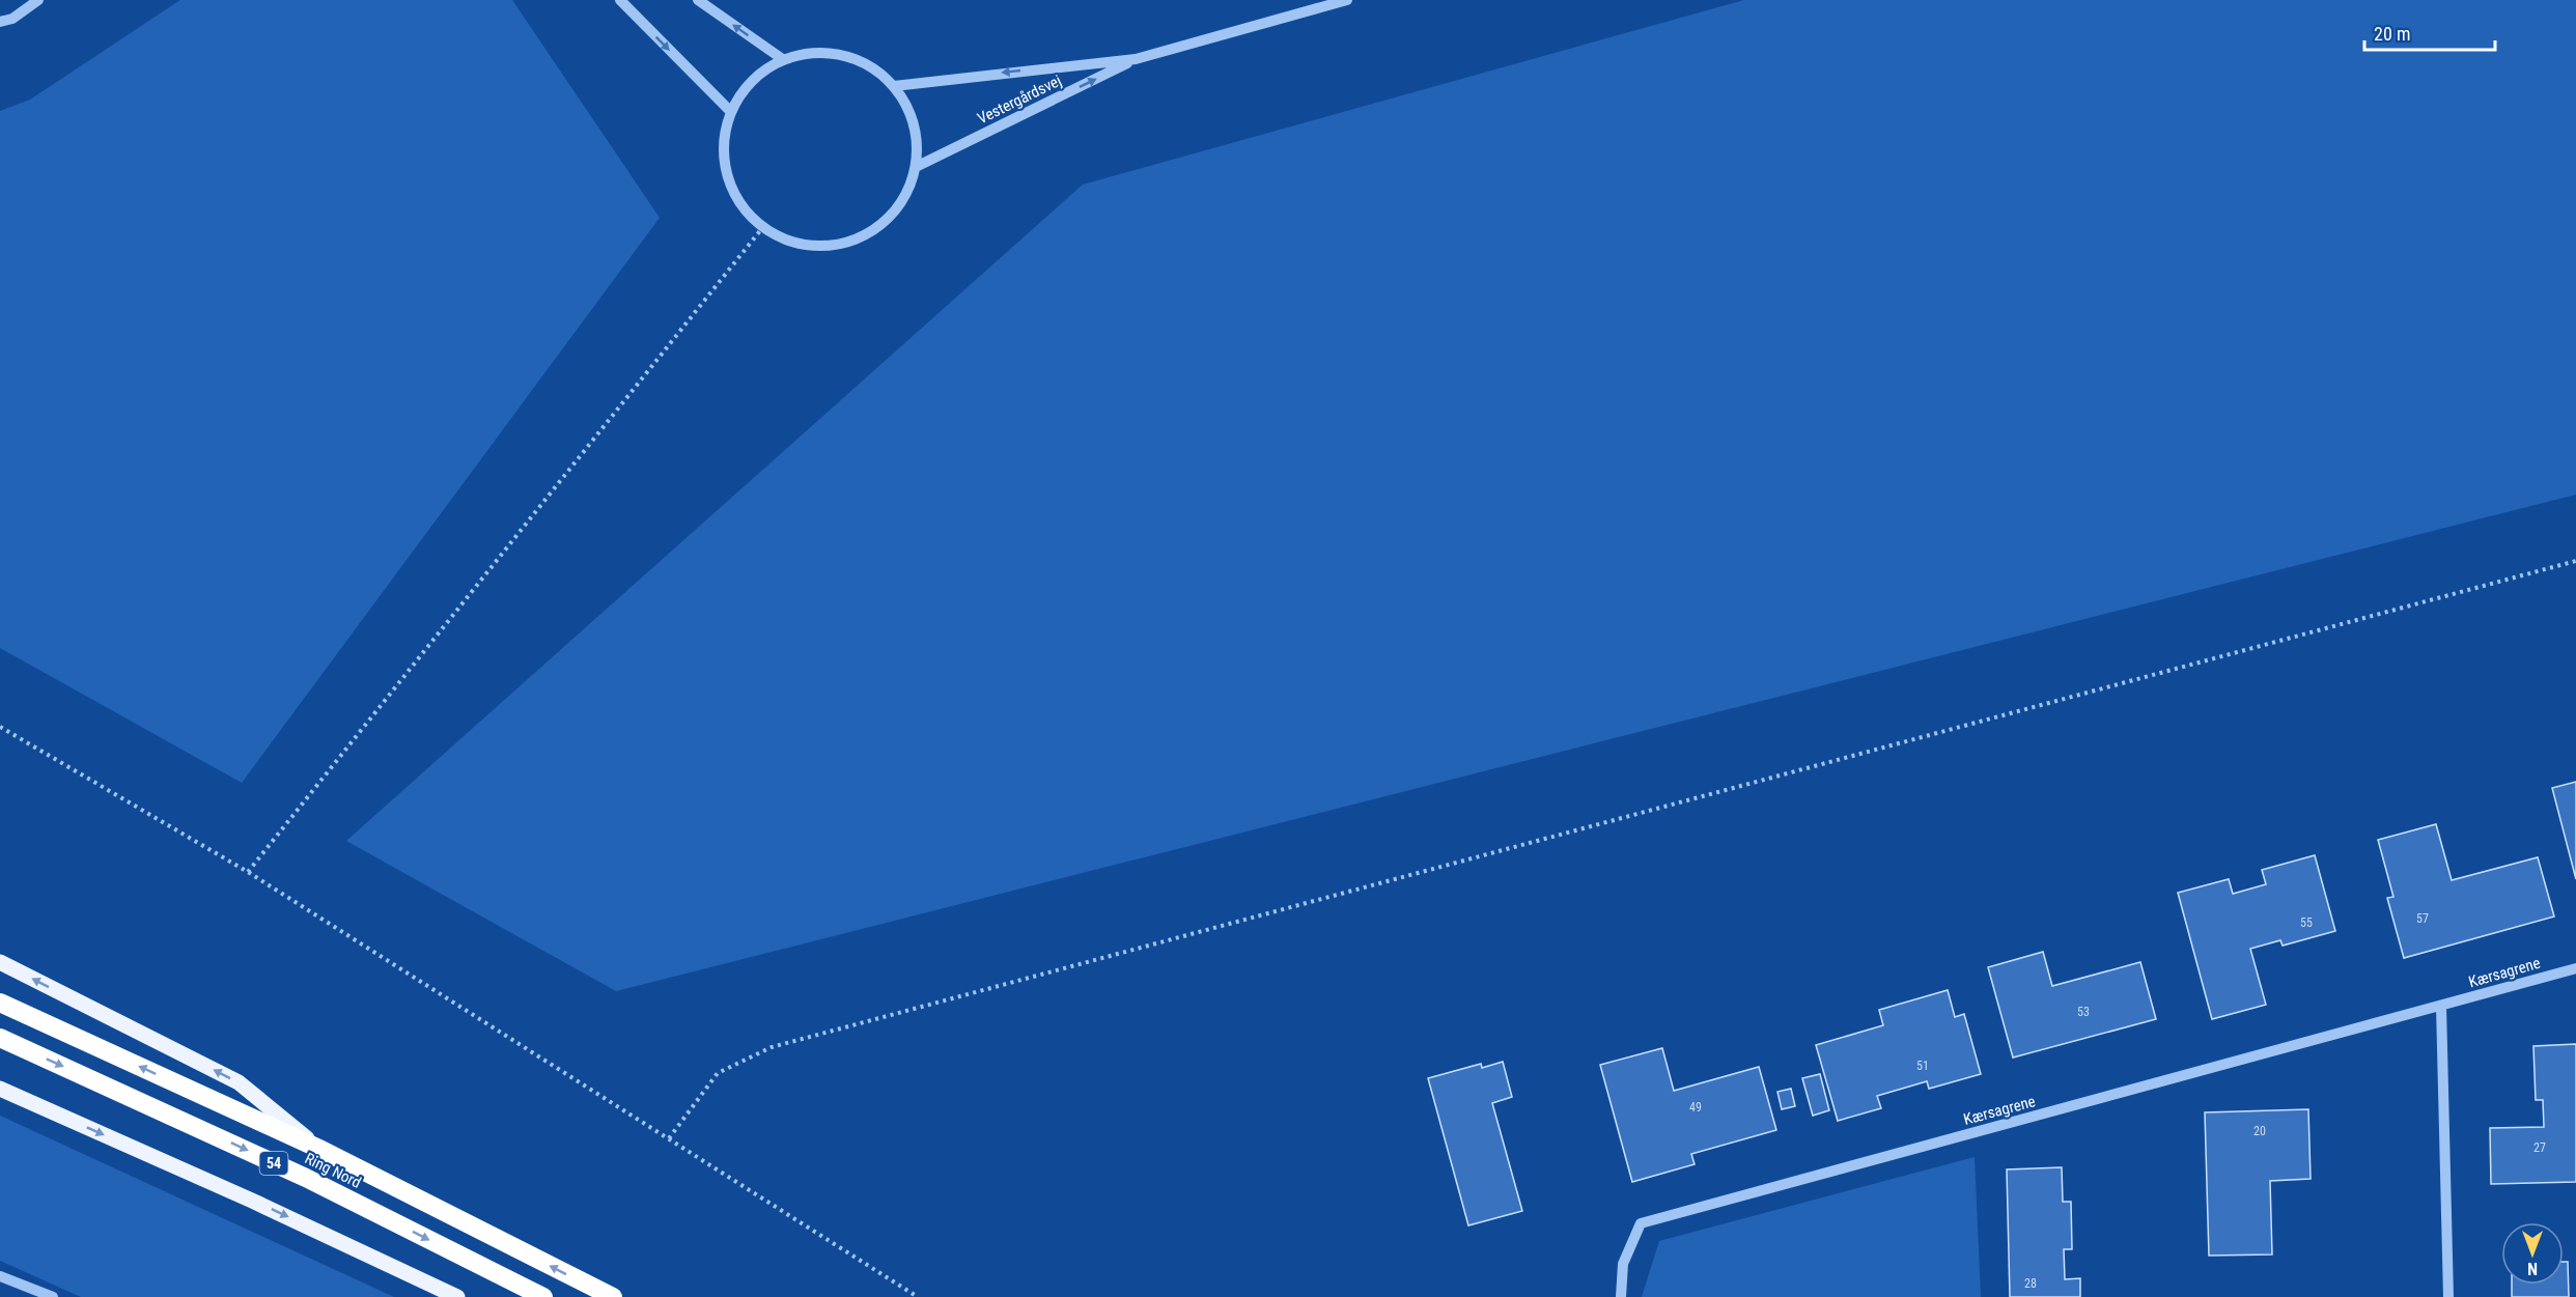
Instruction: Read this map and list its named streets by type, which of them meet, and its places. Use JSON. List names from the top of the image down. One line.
{"streets":{"highway":["54","Ring Nord"],"street":["Vestergårdsvej","Kærsagrene"]},"crossings":[["54","Ring Nord"]],"house_numbers":["57","55","53","51","49","20","27","28"],"scale_bar":"20 m","north":"bottom"}
